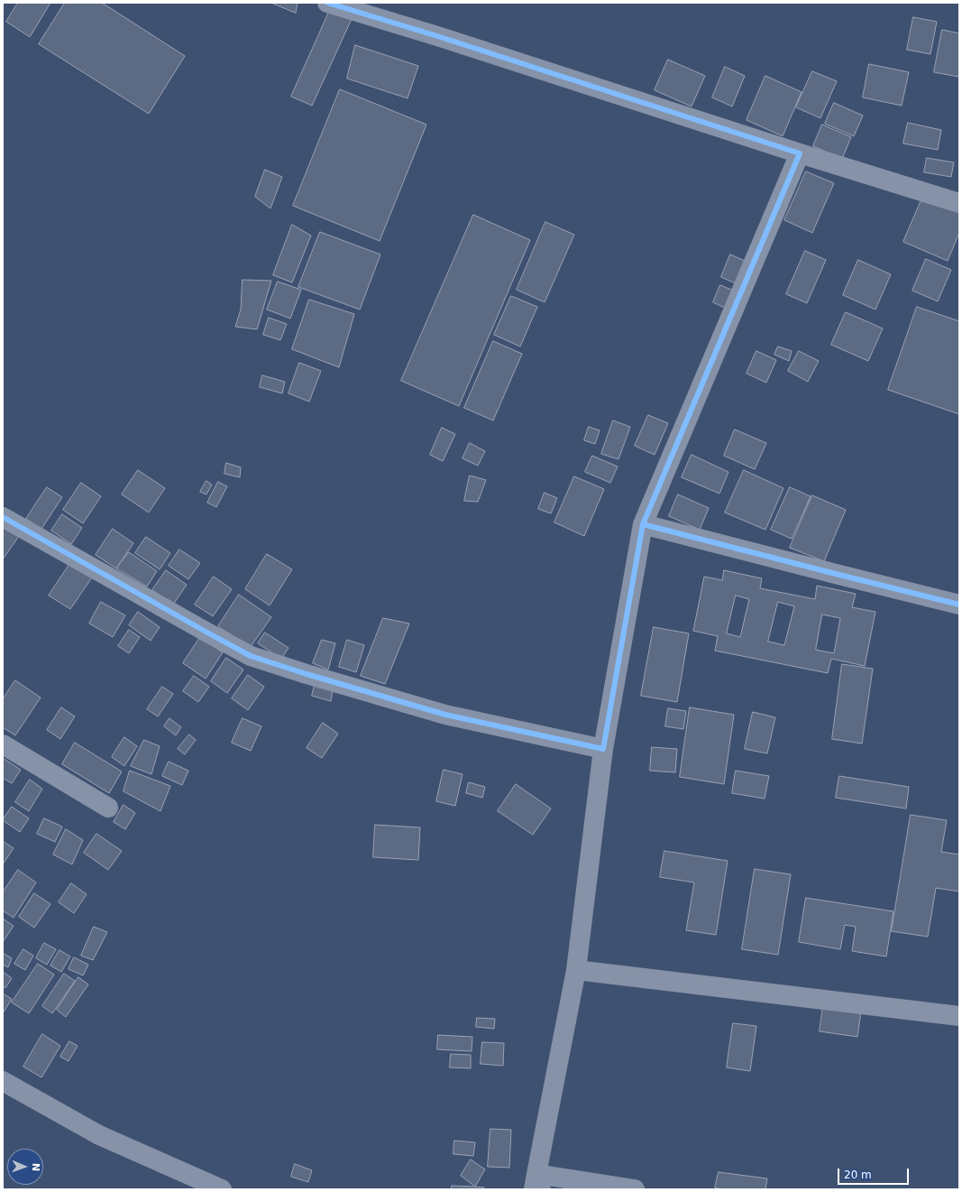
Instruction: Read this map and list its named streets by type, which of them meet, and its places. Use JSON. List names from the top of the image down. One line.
{"scale_bar":"20 m","north":"right"}
